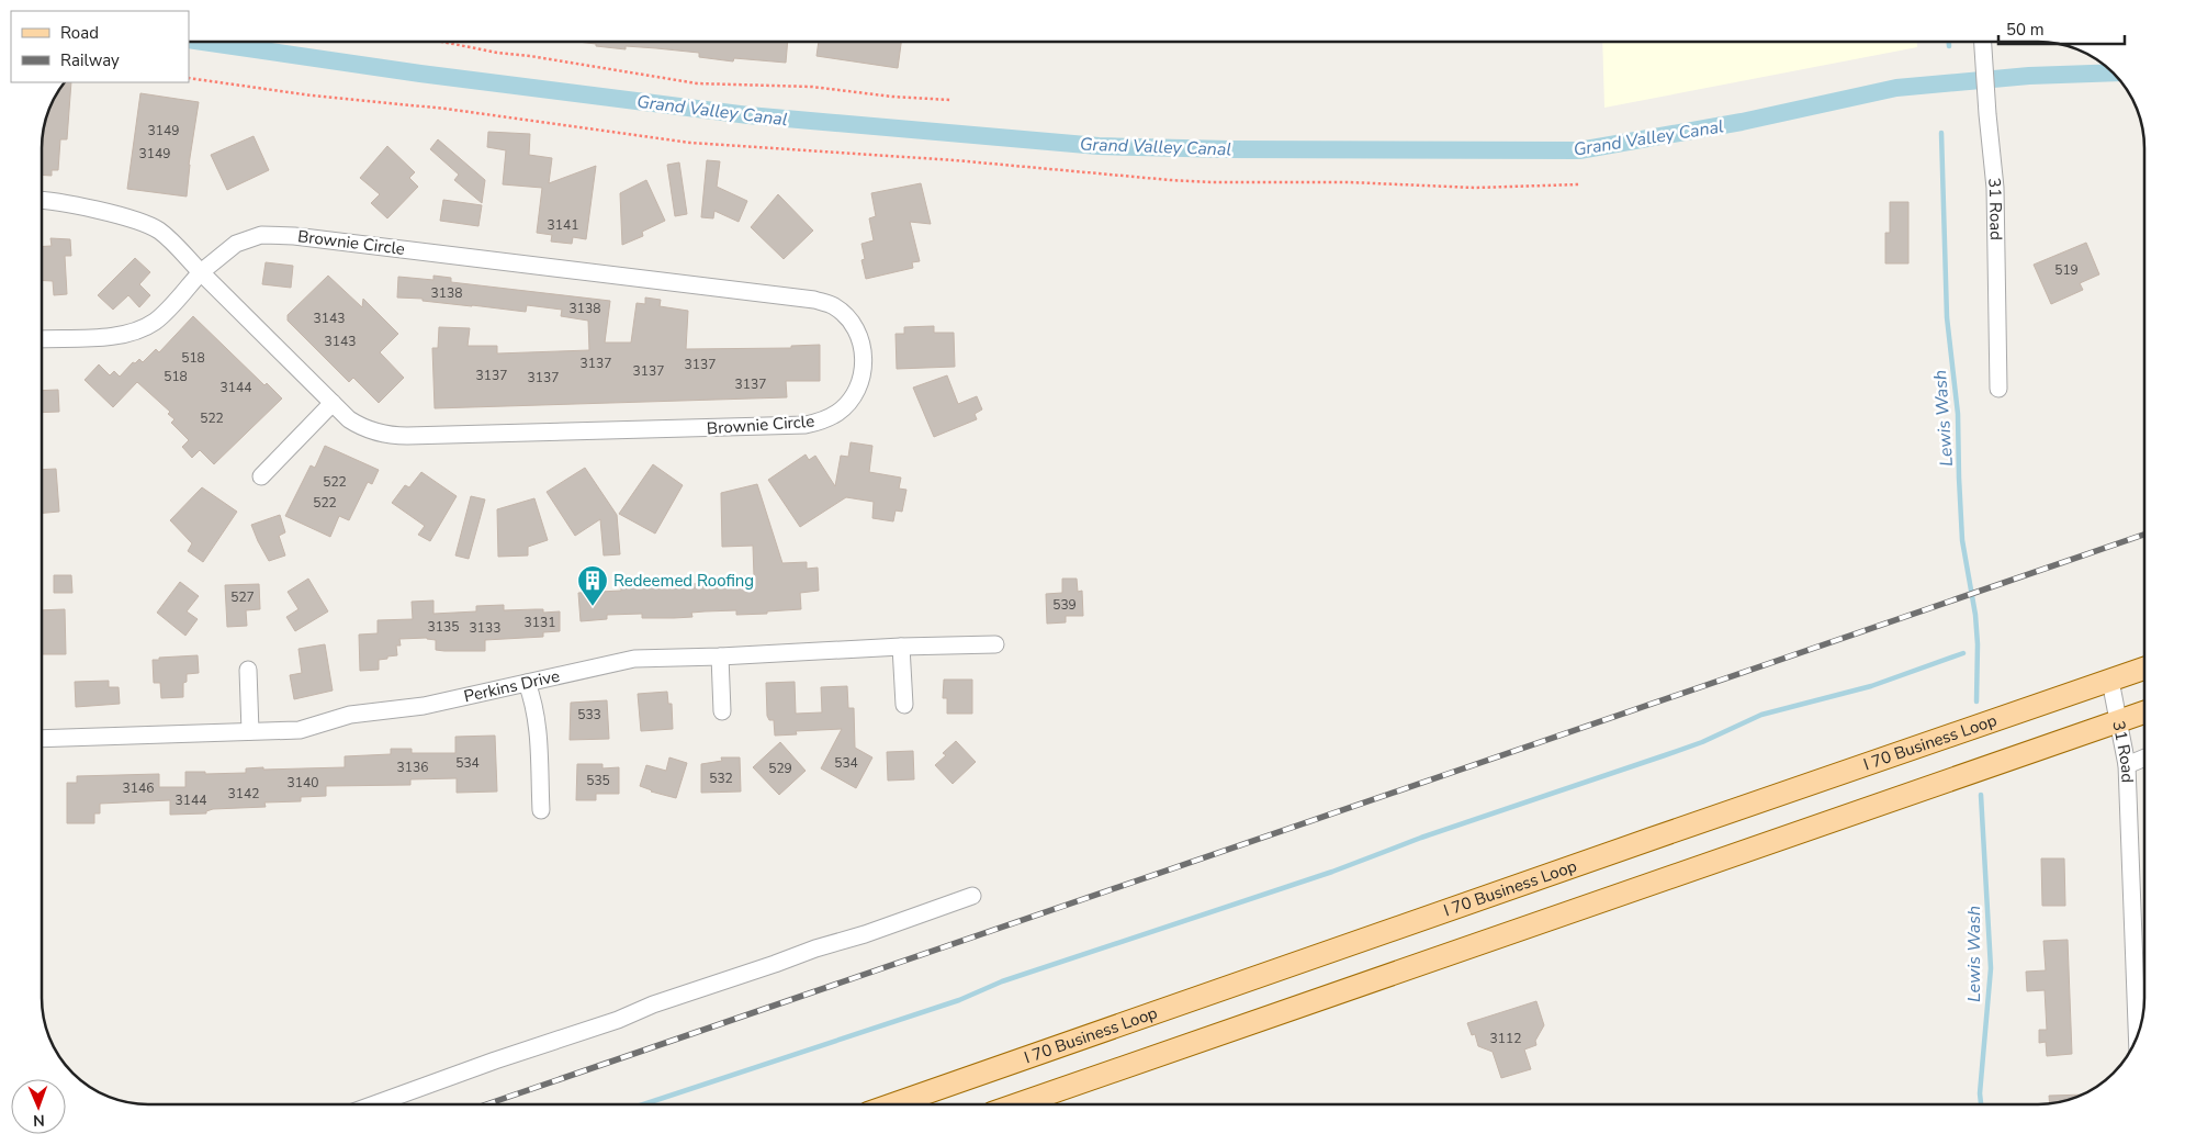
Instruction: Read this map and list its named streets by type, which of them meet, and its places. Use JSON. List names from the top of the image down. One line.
{"streets":{"main road":["I 70 Business Loop"],"street":["31 Road","Brownie Circle","Perkins Drive"]},"crossings":[["31 Road","I 70 Business Loop"]],"water":["Grand Valley Canal","Lewis Wash"],"places":{"building":["Redeemed Roofing"]},"house_numbers":["3149","3149","3141","519","3138","3138","3143","3143","518","3137","3137","3137","3137","518","3137","3137","3144","522","522","522","527","539","3131","3135","3133","533","534","534","3136","529","532","535","3140","3146","3142","3144","3112"],"legend":["Road","Railway"],"scale_bar":"50 m","north":"bottom"}
